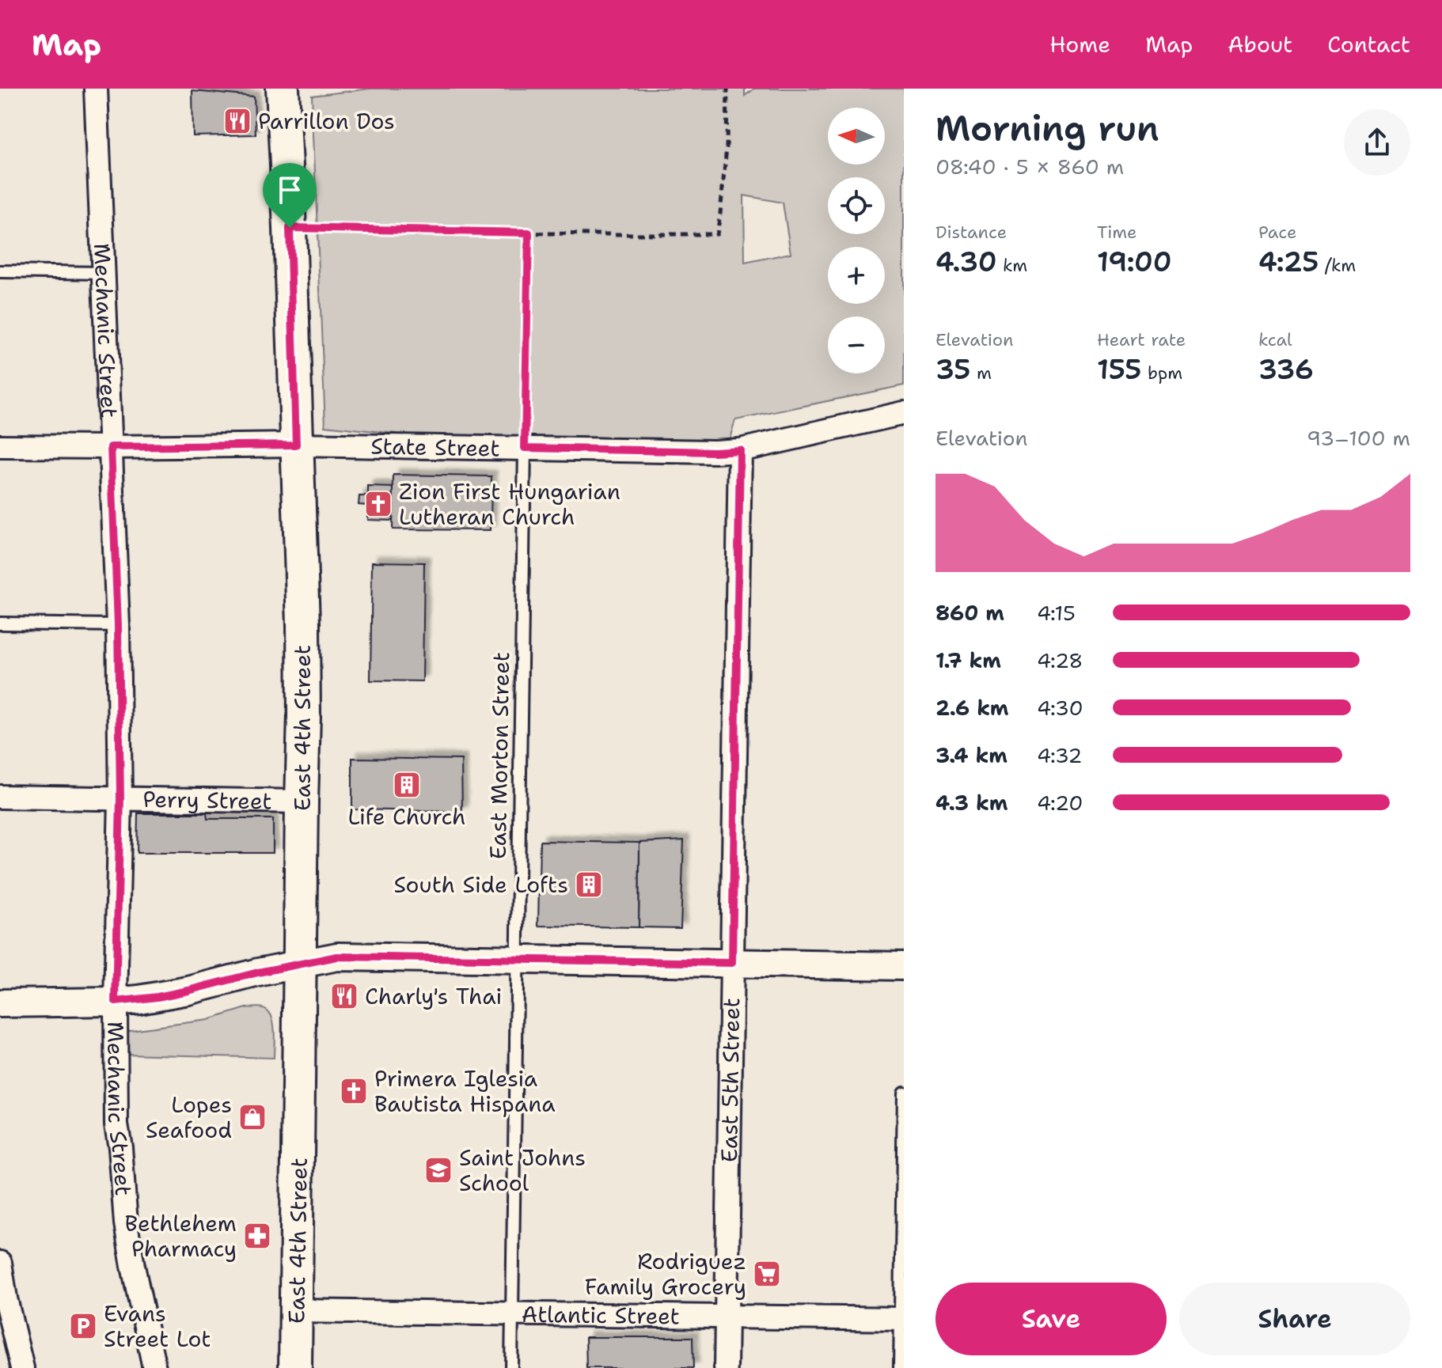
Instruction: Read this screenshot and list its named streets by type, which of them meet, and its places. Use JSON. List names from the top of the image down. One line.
{"streets":{"main road":["East 4th Street"],"street":["Mechanic Street","State Street","Perry Street","East 5th Street","Atlantic Street"],"lane":["East Morton Street"]},"crossings":[["Mechanic Street","State Street"],["Mechanic Street","Perry Street"],["State Street","East 4th Street"],["State Street","East Morton Street"],["State Street","East 5th Street"],["East 4th Street","Perry Street"],["East 4th Street","Atlantic Street"],["East Morton Street","Atlantic Street"],["East 5th Street","Atlantic Street"]],"places":{"restaurant":["Parrillon Dos","Charly's Thai"],"church":["Zion First Hungarian Lutheran Church","Primera Iglesia Bautista Hispana"],"building":["Life Church","South Side Lofts"],"shop":["Lopes Seafood"],"school or university":["Saint Johns School"],"pharmacy":["Bethlehem Pharmacy"],"supermarket":["Rodriguez Family Grocery"],"parking":["Evans Street Lot"]},"north":"left","page":{"header":"Map","nav":["Home","Map","About","Contact"],"heading":["Morning run","08:40 · 5 × 860 m"],"map_buttons":["+","−"],"stats":[["Distance","4.30 km"],["Time","19:00"],["Pace","4:25 /km"],["Elevation","35 m"],["Heart rate","155 bpm"],["kcal","336"]],"chart":["Elevation","93–100 m"],"list":[{"name":"860 m","note":"4:15"},{"name":"1.7 km","note":"4:28"},{"name":"2.6 km","note":"4:30"},{"name":"3.4 km","note":"4:32"},{"name":"4.3 km","note":"4:20"}],"buttons":["Save","Share"]}}
